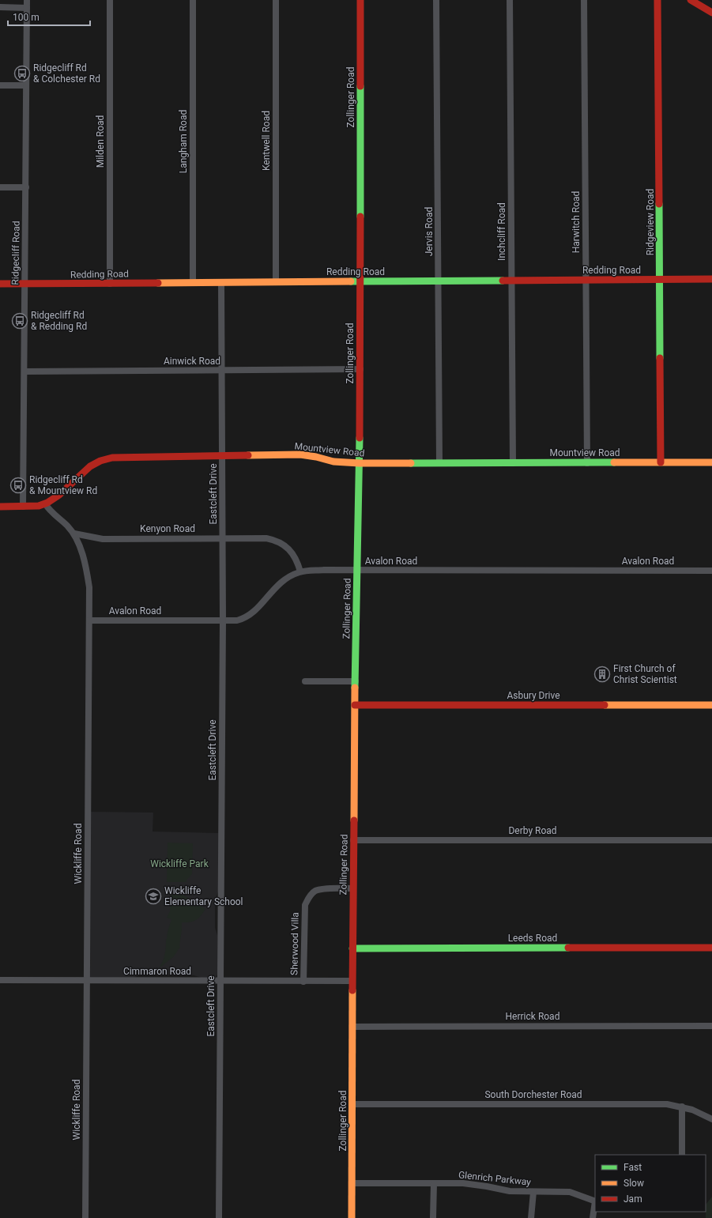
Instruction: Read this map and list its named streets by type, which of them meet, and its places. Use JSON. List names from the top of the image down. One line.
{"streets":{"main road":["Zollinger Road","Ridgeview Road","Redding Road","Mountview Road","Asbury Drive","Leeds Road"],"street":["Kentwell Road","Milden Road","Langham Road","Harwitch Road","Jervis Road","Inchcliff Road","Ridgecliff Road","Ainwick Road","Eastcleft Drive","Kenyon Road","Avalon Road","Derby Road","Wickliffe Road","Sherwood Villa","Cimmaron Road","Herrick Road","South Dorchester Road","Glenrich Parkway"]},"crossings":[["Zollinger Road","Redding Road"],["Zollinger Road","Ainwick Road"],["Zollinger Road","Mountview Road"],["Zollinger Road","Avalon Road"],["Zollinger Road","Asbury Drive"],["Zollinger Road","Derby Road"],["Zollinger Road","Leeds Road"],["Zollinger Road","Sherwood Villa"],["Zollinger Road","Cimmaron Road"],["Zollinger Road","Herrick Road"],["Zollinger Road","South Dorchester Road"],["Zollinger Road","Glenrich Parkway"],["Kentwell Road","Redding Road"],["Milden Road","Redding Road"],["Langham Road","Redding Road"],["Harwitch Road","Redding Road"],["Harwitch Road","Mountview Road"],["Ridgeview Road","Redding Road"],["Ridgeview Road","Mountview Road"],["Jervis Road","Redding Road"],["Jervis Road","Mountview Road"],["Inchcliff Road","Redding Road"],["Inchcliff Road","Mountview Road"],["Ridgecliff Road","Redding Road"],["Ridgecliff Road","Ainwick Road"],["Ridgecliff Road","Mountview Road"],["Redding Road","Eastcleft Drive"],["Ainwick Road","Eastcleft Drive"],["Mountview Road","Eastcleft Drive"],["Mountview Road","Wickliffe Road"],["Eastcleft Drive","Kenyon Road"],["Eastcleft Drive","Avalon Road"],["Eastcleft Drive","Cimmaron Road"],["Kenyon Road","Avalon Road"],["Kenyon Road","Wickliffe Road"],["Avalon Road","Wickliffe Road"],["Wickliffe Road","Cimmaron Road"],["Sherwood Villa","Cimmaron Road"]],"parks":["Wickliffe Park"],"places":{"bus stop":["Ridgecliff Rd & Colchester Rd","Ridgecliff Rd & Redding Rd","Ridgecliff Rd & Mountview Rd"],"building":["First Church of Christ Scientist"],"school or university":["Wickliffe Elementary School"]},"legend":["Fast","Slow","Jam"],"scale_bar":"100 m"}
